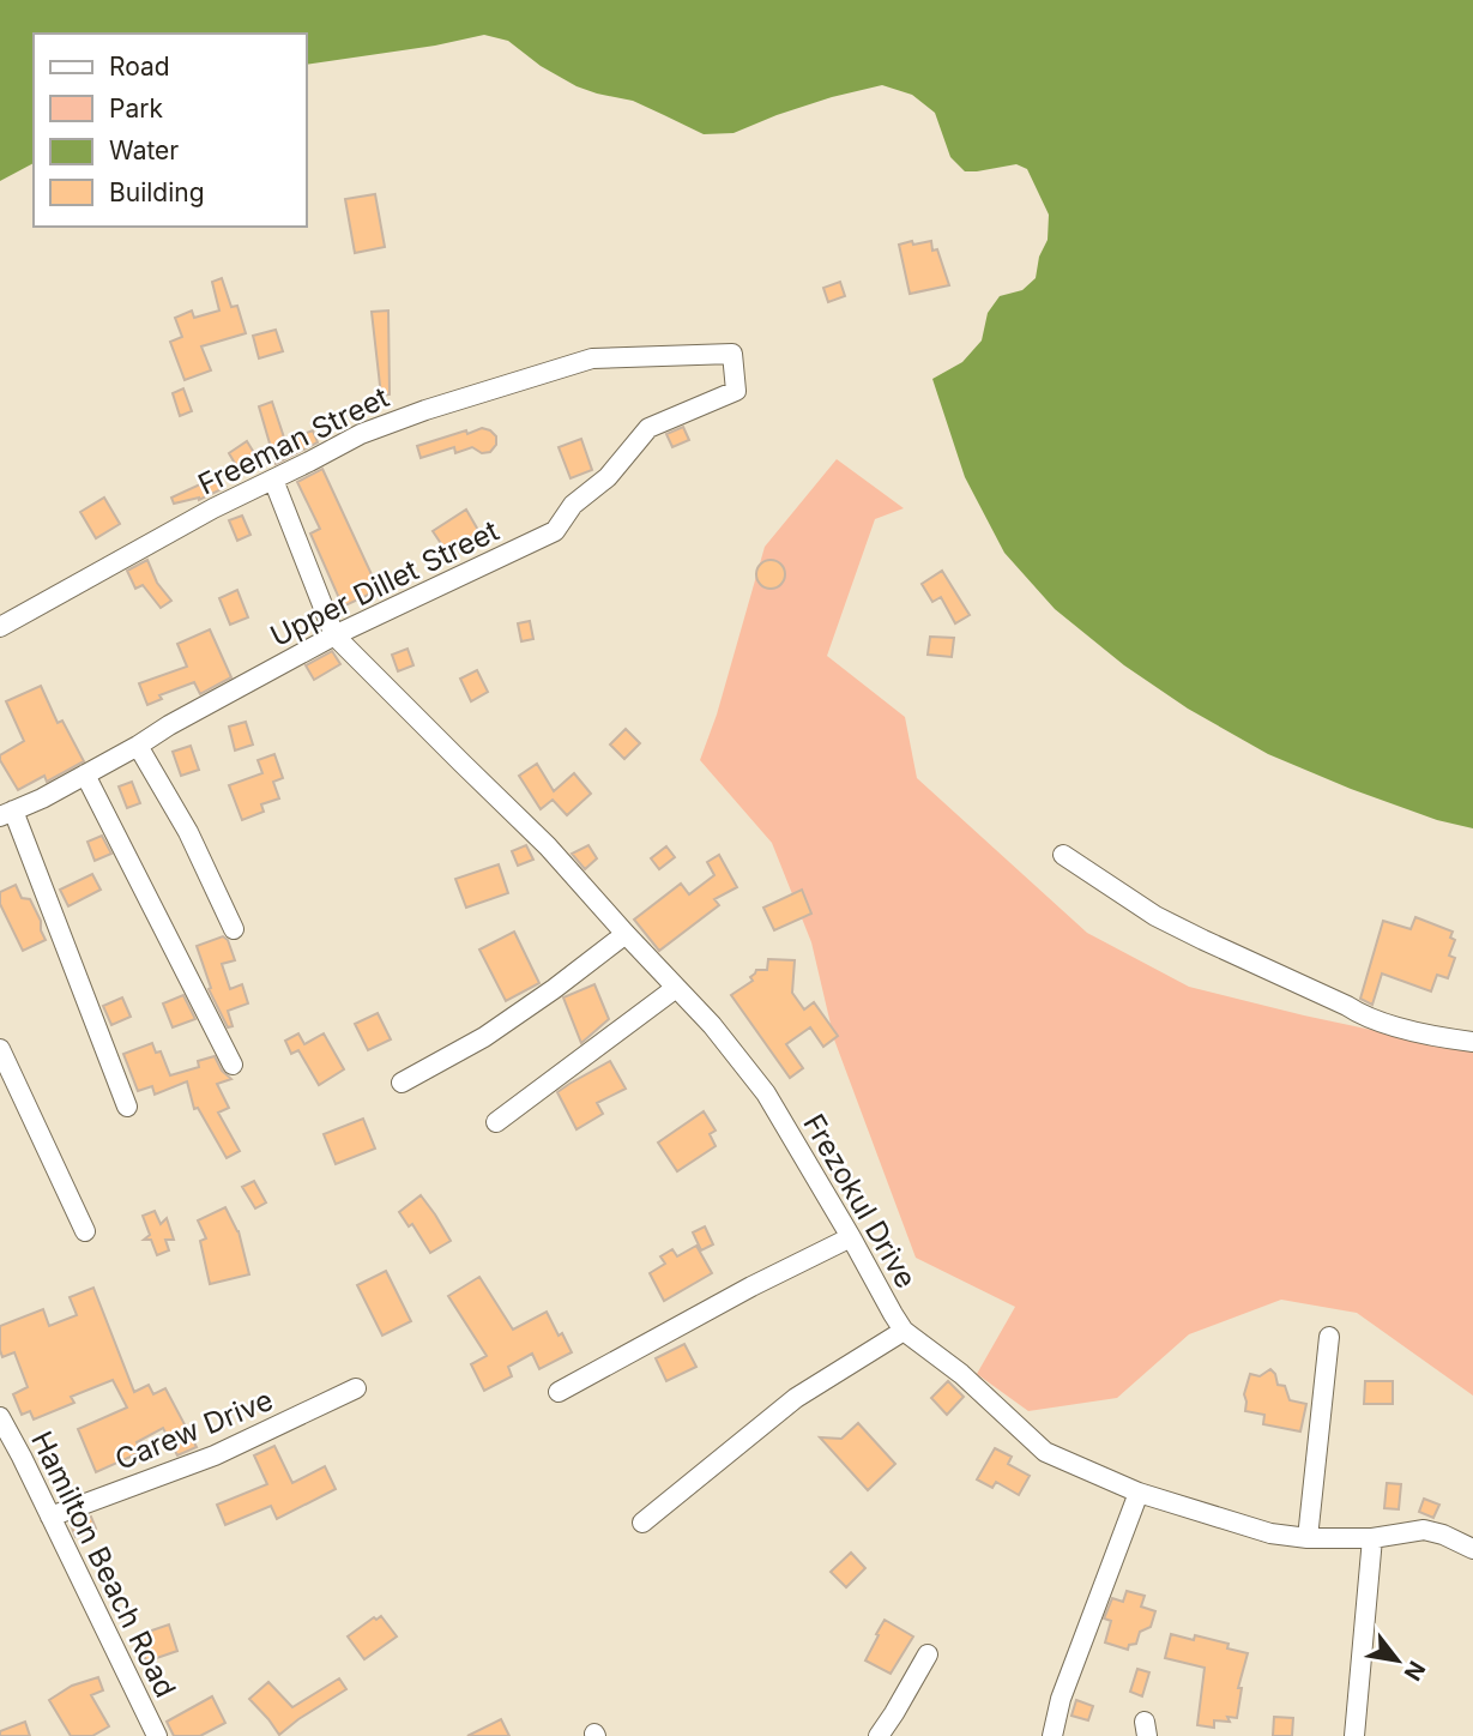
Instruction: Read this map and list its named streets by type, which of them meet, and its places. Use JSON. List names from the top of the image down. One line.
{"streets":{"street":["Freeman Street","Upper Dillet Street","Frezokul Drive","Carew Drive","Hamilton Beach Road"]},"crossings":[["Freeman Street","Upper Dillet Street"],["Upper Dillet Street","Frezokul Drive"],["Carew Drive","Hamilton Beach Road"]],"legend":["Road","Park","Water","Building"],"north":"bottom right"}
